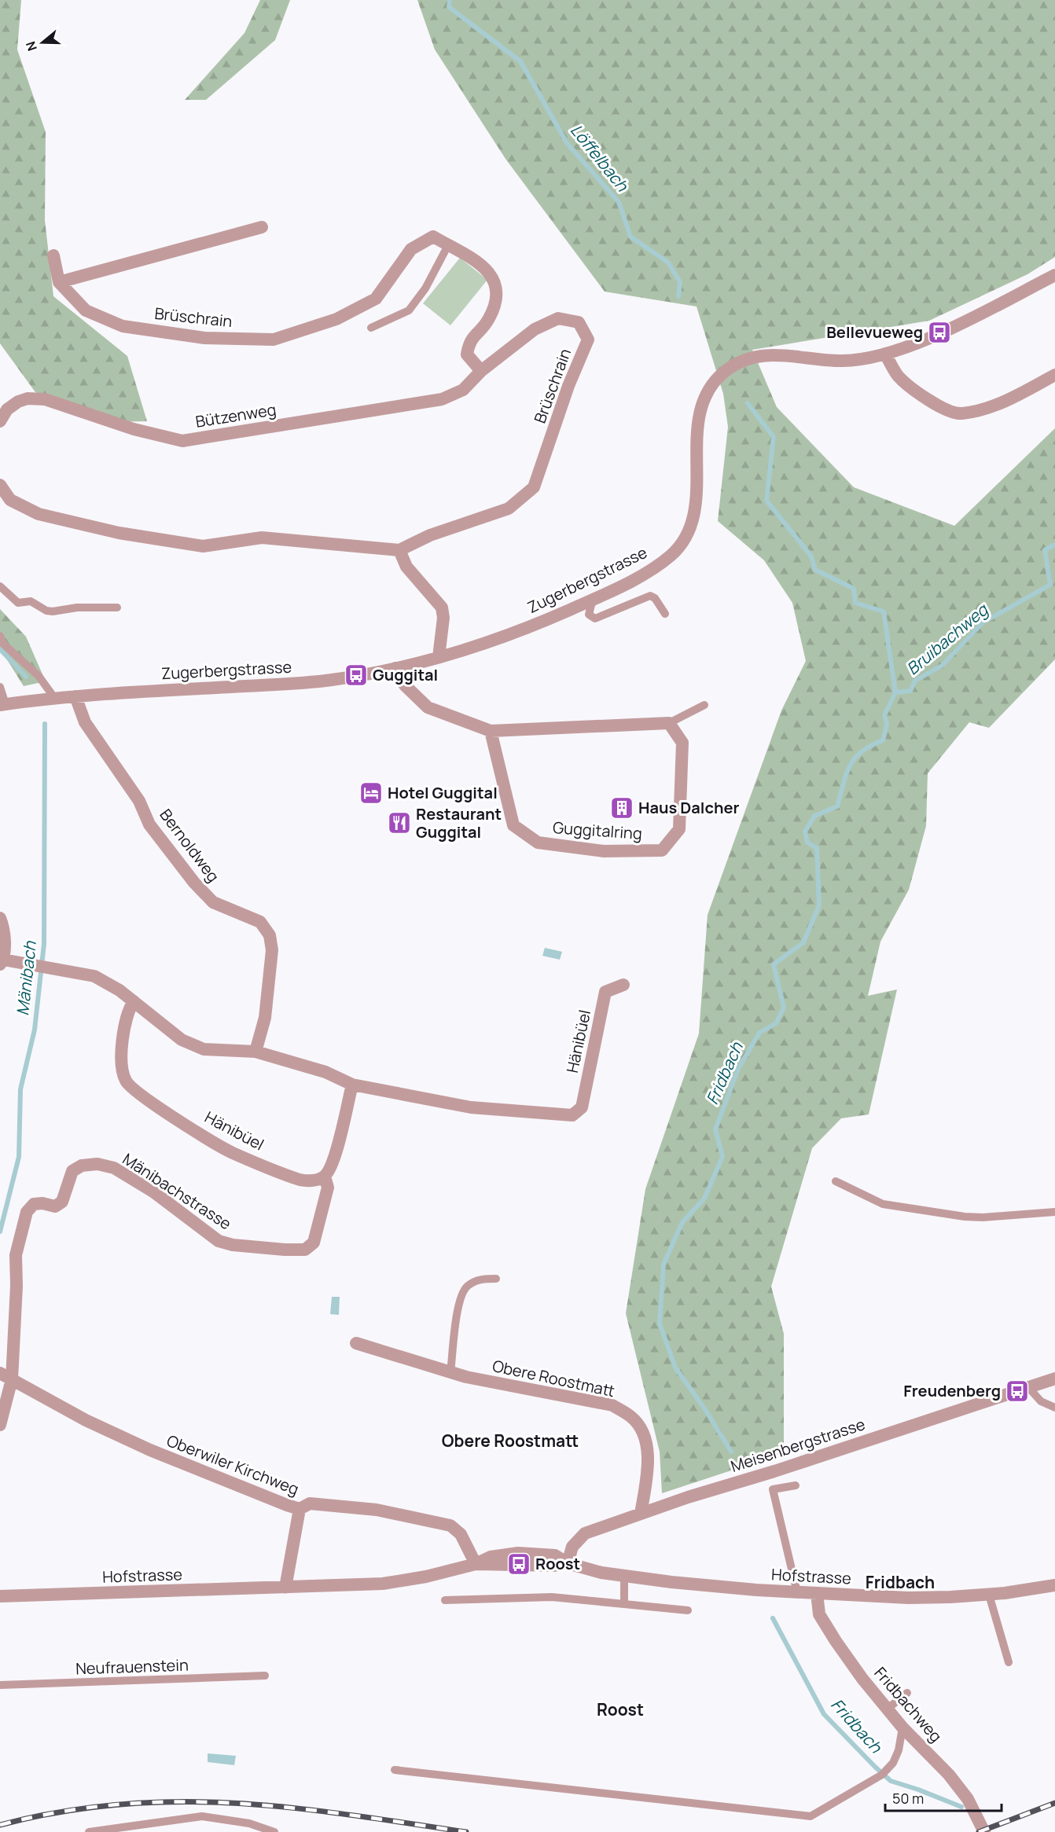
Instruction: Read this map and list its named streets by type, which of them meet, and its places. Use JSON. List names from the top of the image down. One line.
{"streets":{"street":["Brüschrain","Bützenweg","Zugerbergstrasse","Guggitalring","Bernoldweg","Hänibüel","Mänibachstrasse","Obere Roostmatt","Meisenbergstrasse","Oberwiler Kirchweg","Hofstrasse","Fridbachweg"],"lane":["Neufrauenstein"]},"crossings":[["Brüschrain","Bützenweg"],["Zugerbergstrasse","Bernoldweg"],["Bernoldweg","Hänibüel"],["Hänibüel","Mänibachstrasse"],["Mänibachstrasse","Oberwiler Kirchweg"],["Obere Roostmatt","Meisenbergstrasse"],["Meisenbergstrasse","Hofstrasse"],["Oberwiler Kirchweg","Hofstrasse"],["Hofstrasse","Fridbachweg"]],"districts":["Obere Roostmatt","Fridbach","Roost"],"water":["Löffelbach","Bruibachweg","Mänibach","Fridbach"],"places":{"bus stop":["Bellevueweg","Guggital","Freudenberg","Roost"],"hotel":["Hotel Guggital"],"building":["Haus Dalcher"],"restaurant":["Restaurant Guggital"]},"scale_bar":"50 m","north":"left"}
